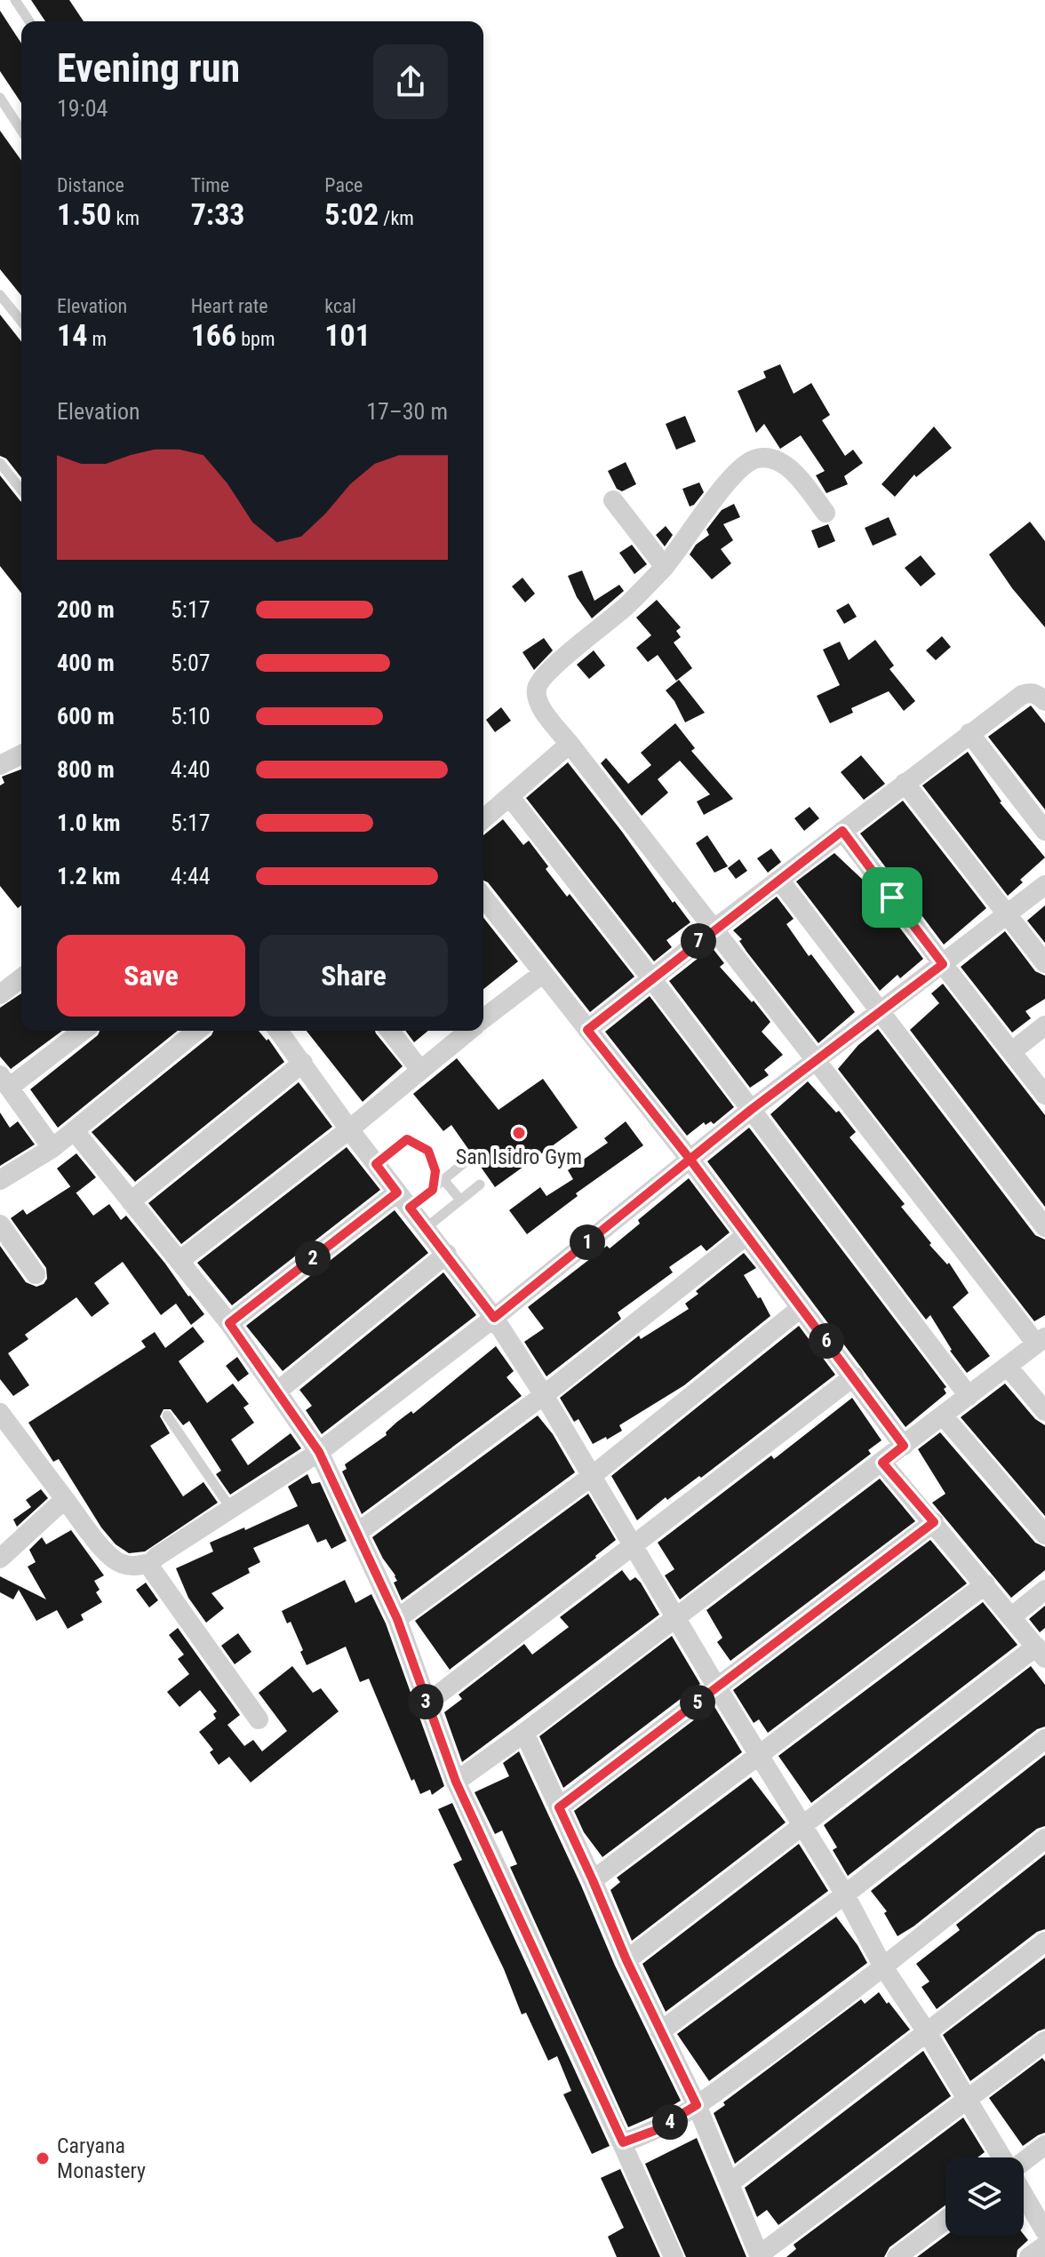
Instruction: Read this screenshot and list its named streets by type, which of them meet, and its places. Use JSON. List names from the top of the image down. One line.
{"places":["San Isidro Gym","Caryana Monastery"],"page":{"heading":["Evening run","19:04"],"stats":[["Distance","1.50 km"],["Time","7:33"],["Pace","5:02 /km"],["Elevation","14 m"],["Heart rate","166 bpm"],["kcal","101"]],"chart":["Elevation","17–30 m"],"list":[{"name":"200 m","note":"5:17"},{"name":"400 m","note":"5:07"},{"name":"600 m","note":"5:10"},{"name":"800 m","note":"4:40"},{"name":"1.0 km","note":"5:17"},{"name":"1.2 km","note":"4:44"}],"buttons":["Save","Share"],"pins":["7","1","2","6","3","5","4"]}}
